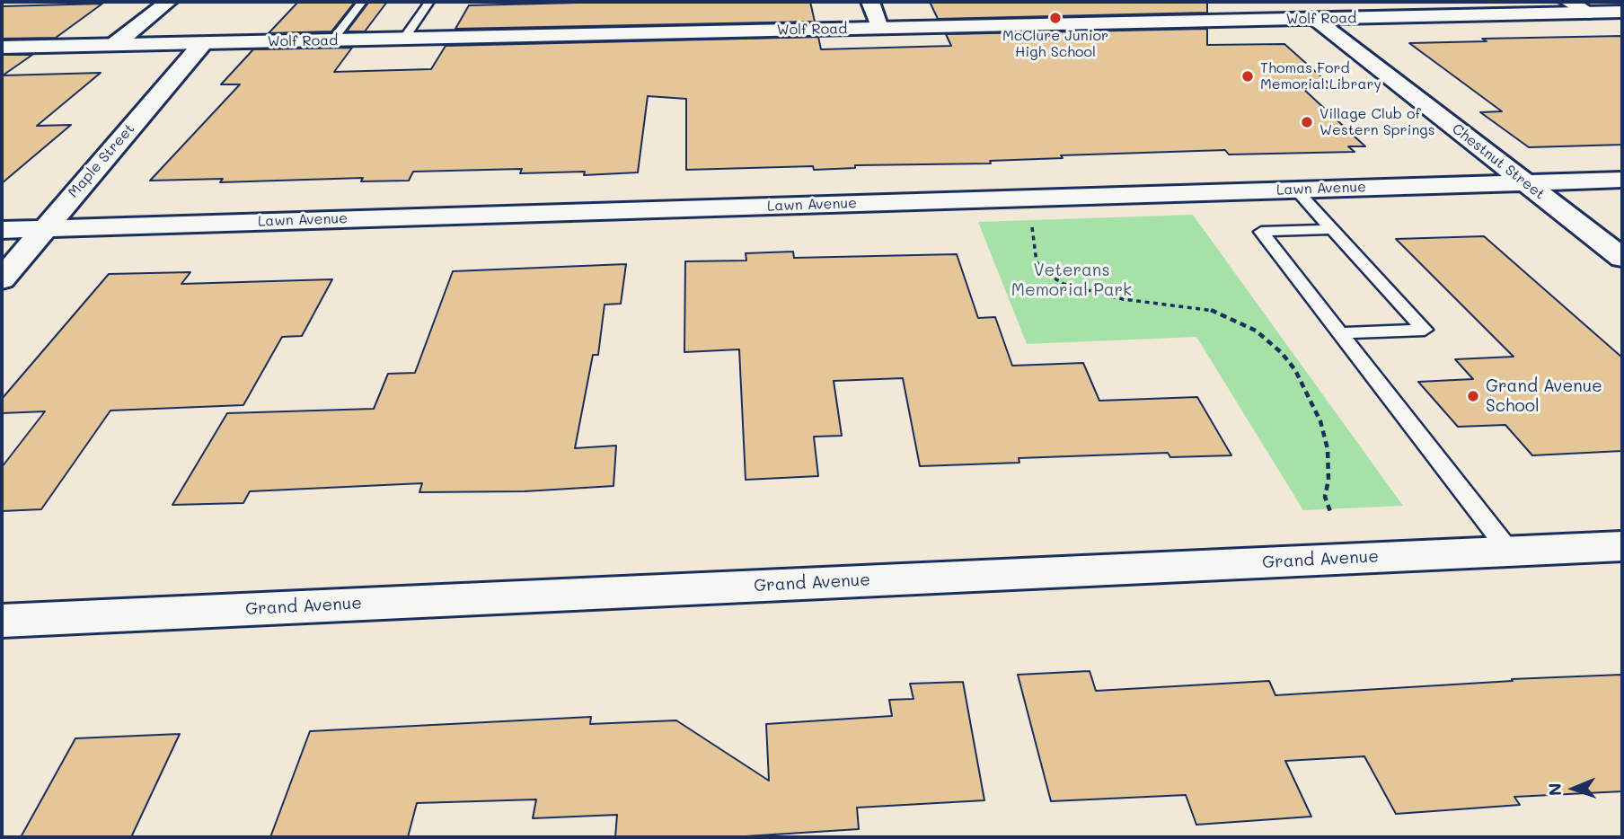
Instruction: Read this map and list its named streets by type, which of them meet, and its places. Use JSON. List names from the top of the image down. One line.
{"streets":{"street":["Wolf Road","Maple Street","Chestnut Street","Lawn Avenue","Grand Avenue"]},"crossings":[["Wolf Road","Maple Street"],["Wolf Road","Chestnut Street"],["Maple Street","Lawn Avenue"],["Chestnut Street","Lawn Avenue"]],"parks":["Veterans Memorial Park"],"places":["McClure Junior High School","Thomas Ford Memorial Library","Village Club of Western Springs","Grand Avenue School"],"north":"left"}
